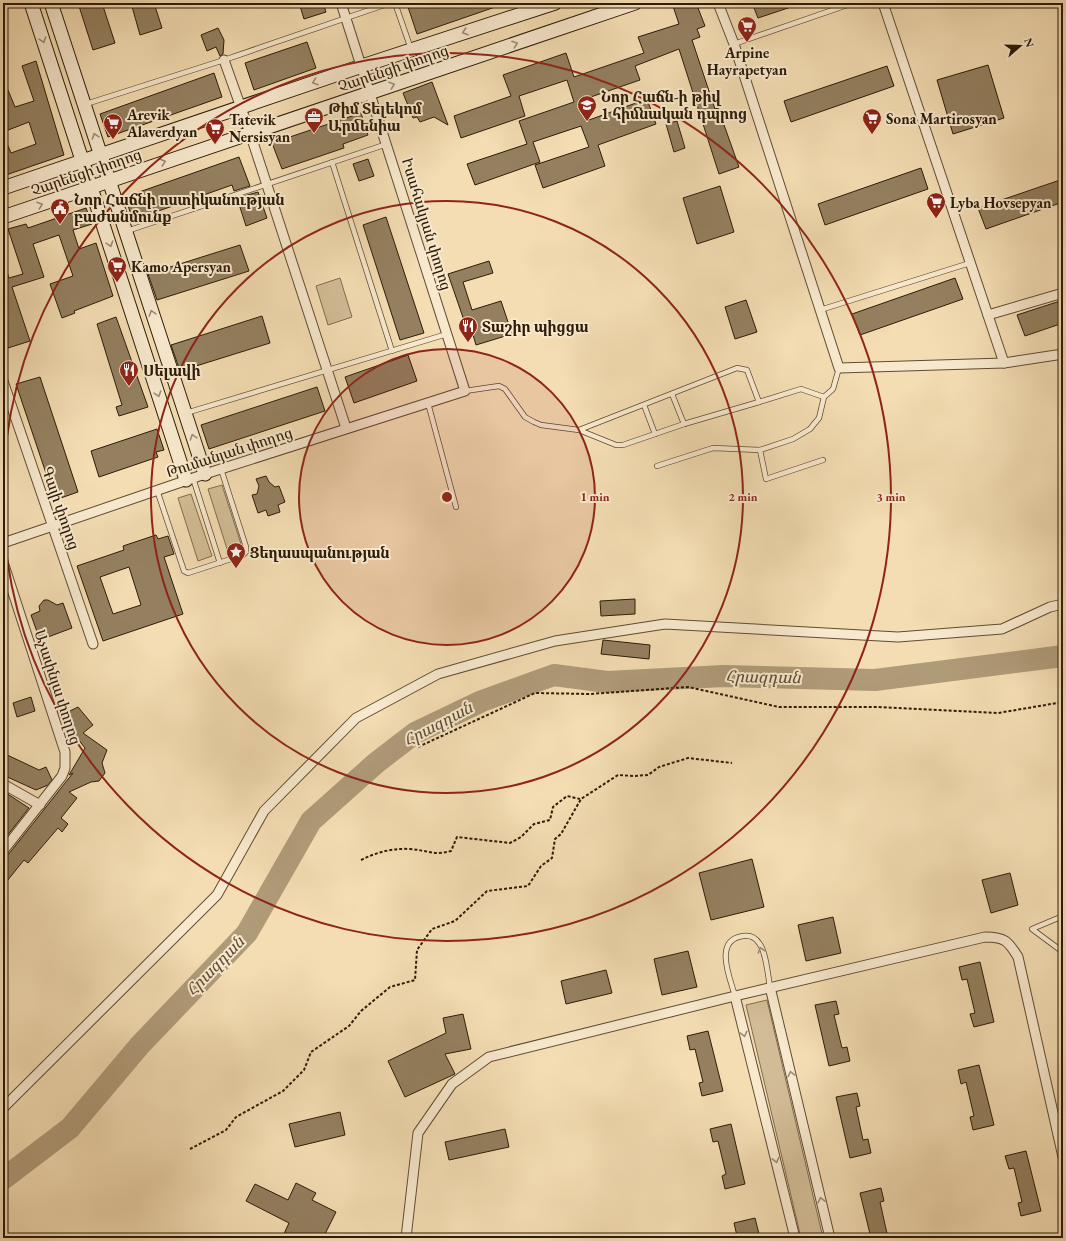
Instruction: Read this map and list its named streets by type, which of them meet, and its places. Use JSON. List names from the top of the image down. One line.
{"streets":{"street":["Չարենցի փողոց","Իսահակյան փողոց","Թումանյան փողոց","Գայի փողոց","Աչափնյա փողոց"]},"crossings":[["Չարենցի փողոց","Իսահակյան փողոց"],["Իսահակյան փողոց","Թումանյան փողոց"],["Թումանյան փողոց","Գայի փողոց"]],"water":["Հրազդան"],"places":{"supermarket":["Arpine Hayrapetyan","Sona Martirosyan","Arevik Alaverdyan","Tatevik Nersisyan","Lyba Hovsepyan","Kamo Apersyan"],"school or university":["Նոր Հաճն-ի թիվ 1 հիմնական դպրոց"],"office":["Թիմ Տելեկոմ Արմենիա"],"public building":["Նոր Հաճնի ոստիկանության բաժանմունք"],"restaurant":["Տաշիր պիցցա","Սելավի"],"place":["Ցեղասպանության"]},"north":"right","rings":["1 min","2 min","3 min"]}
